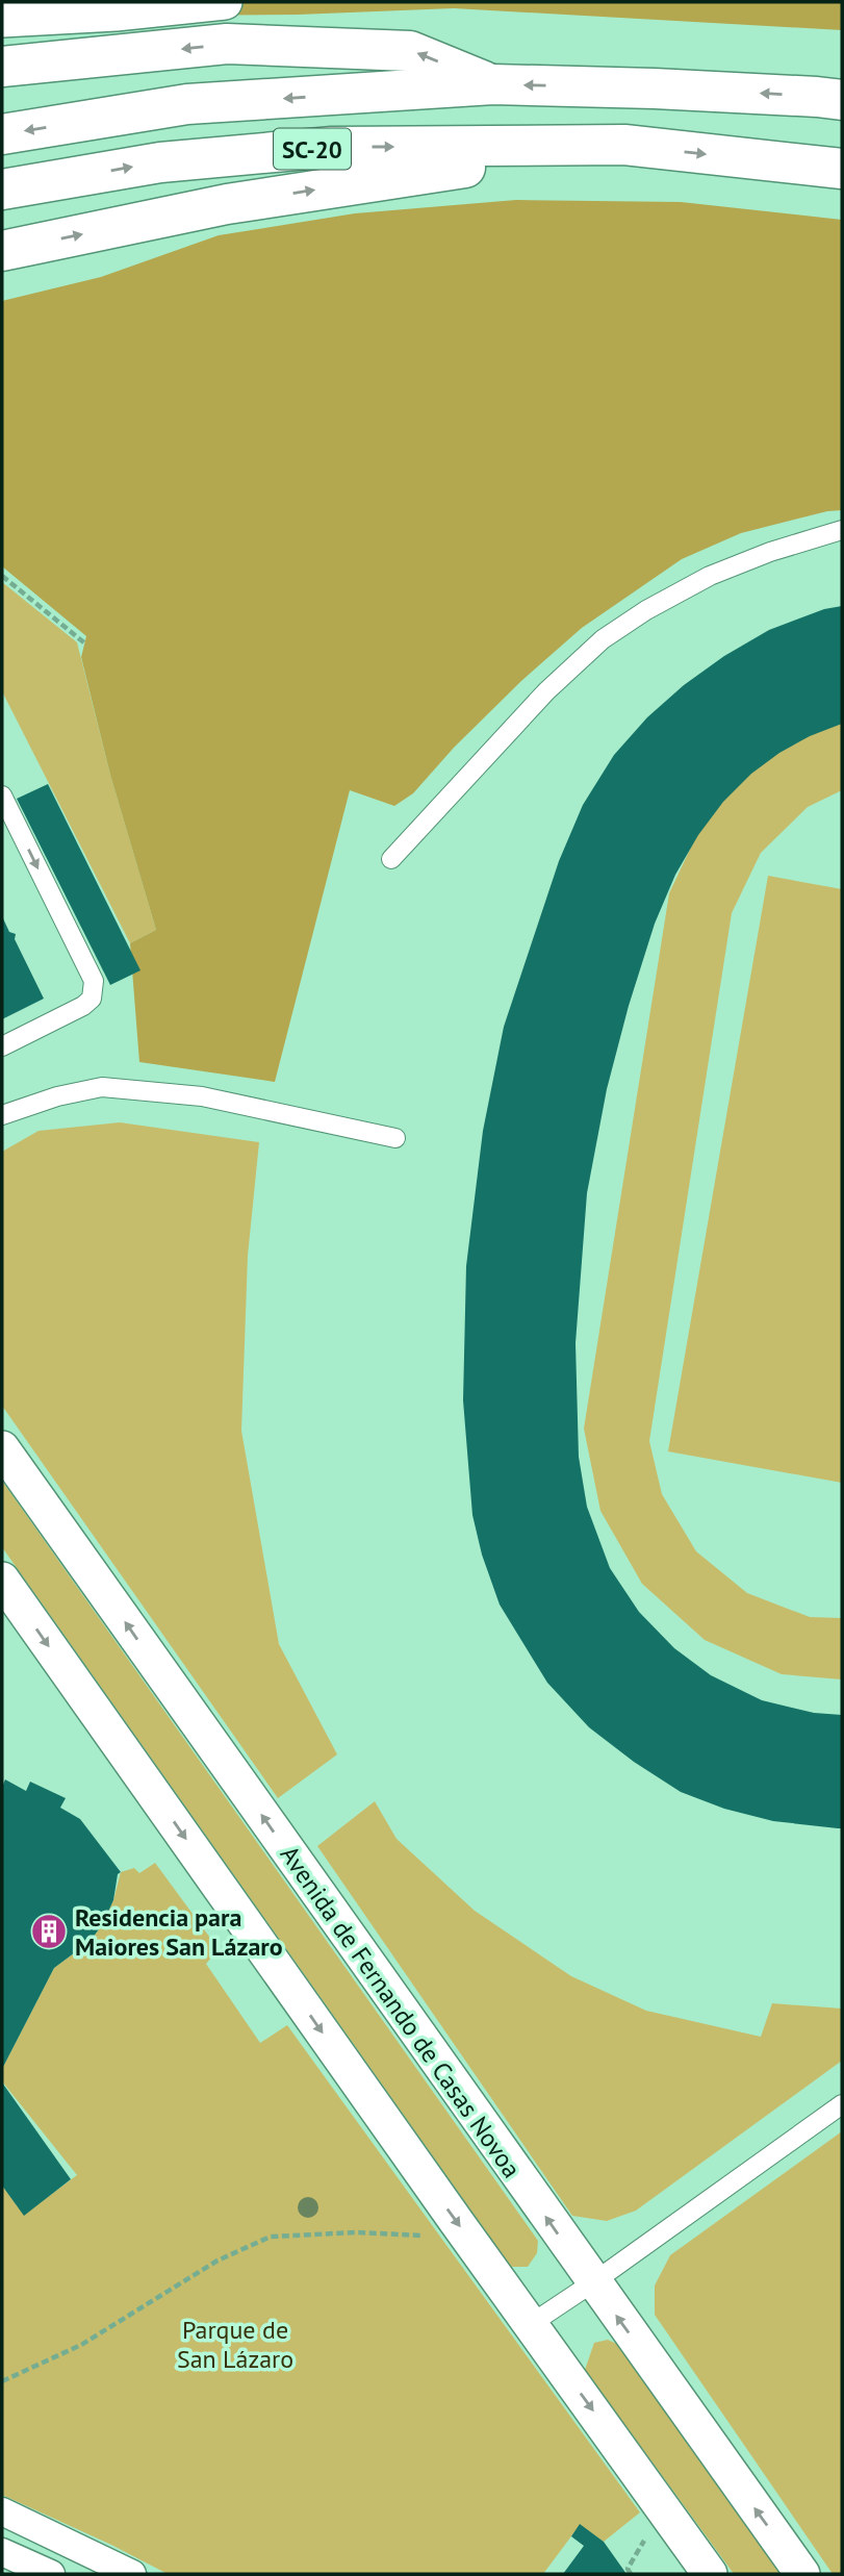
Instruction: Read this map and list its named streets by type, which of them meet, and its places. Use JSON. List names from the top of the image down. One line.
{"streets":{"highway":["SC-20"],"street":["Avenida de Fernando de Casas Novoa"]},"parks":["Parque de San Lázaro"],"places":{"building":["Residencia para Maiores San Lázaro"]}}
